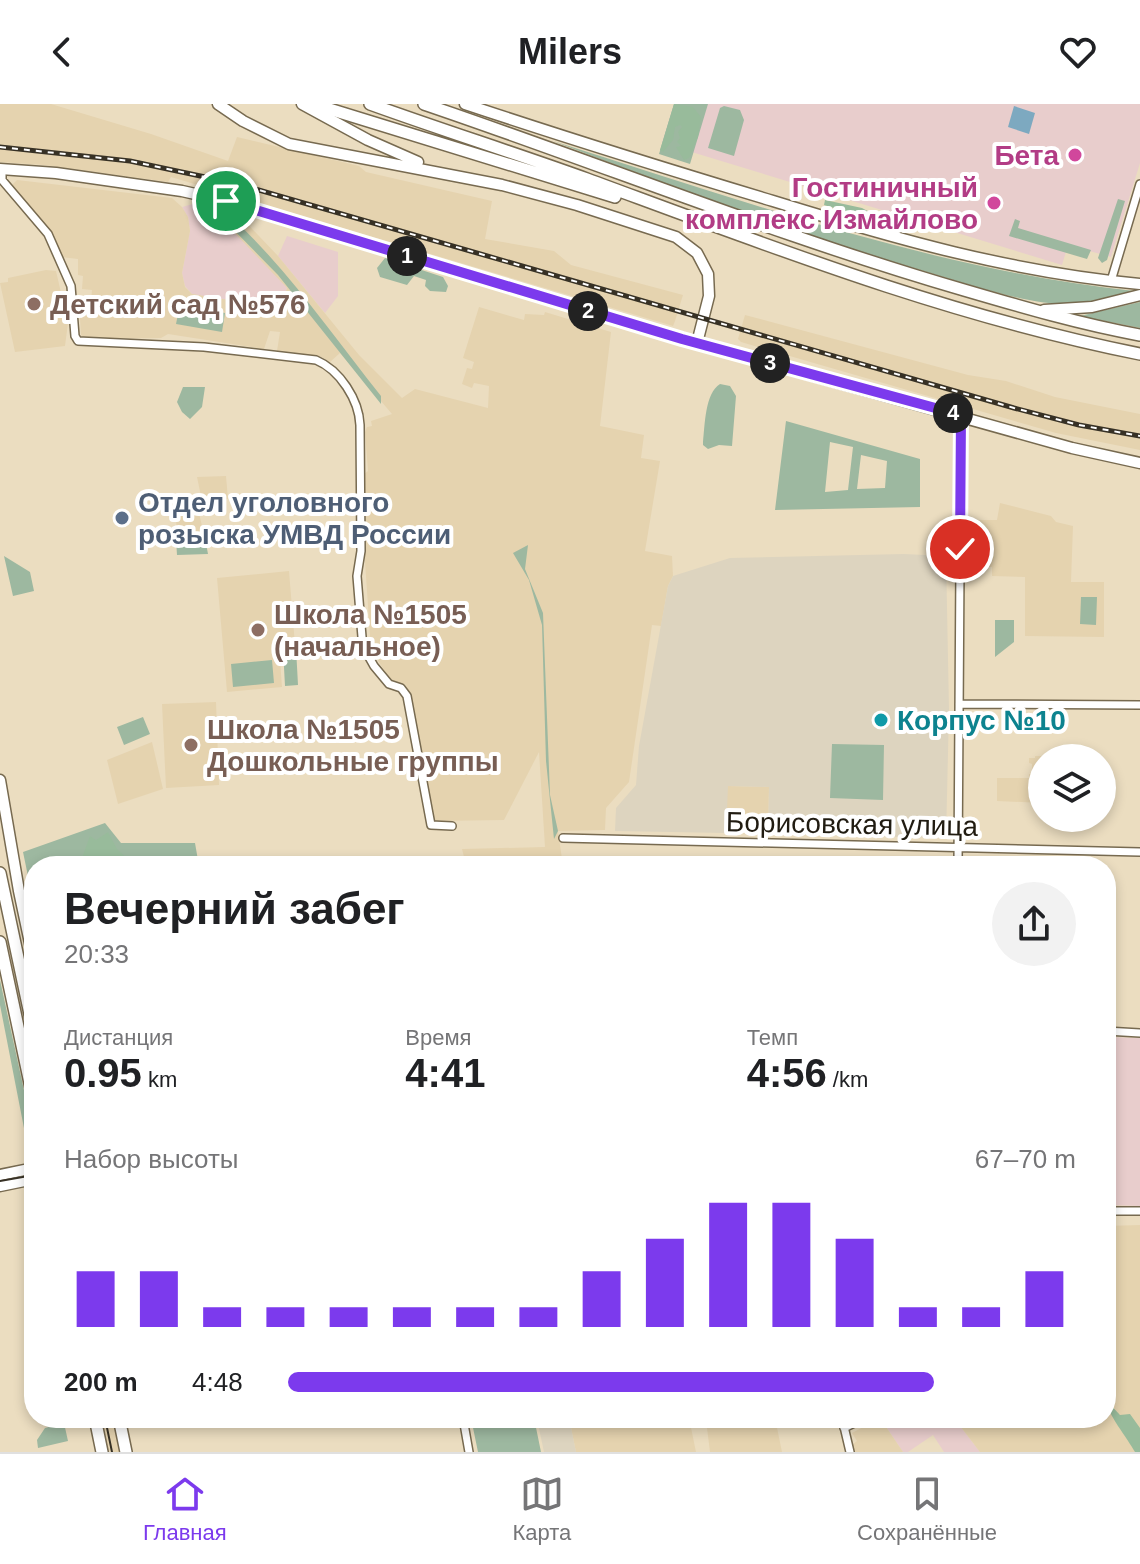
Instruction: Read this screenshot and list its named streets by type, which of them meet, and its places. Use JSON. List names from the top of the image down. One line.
{"streets":{"street":["Борисовская улица"]},"places":["Бета","Гостиничный комплекс Измайлово","Детский сад №576","Отдел уголовного розыска УМВД России","Школа №1505 (начальное)","Корпус №10","Школа №1505 Дошкольные группы"],"page":{"header":"Milers","pins":["1","2","3","4"],"heading":["Вечерний забег","20:33"],"stats":[["Дистанция","0.95 km"],["Время","4:41"],["Темп","4:56 /km"]],"chart":["Набор высоты","67–70 m"],"list":[{"name":"200 m","note":"4:48"}],"tabs":["Главная","Карта","Сохранённые"]}}
